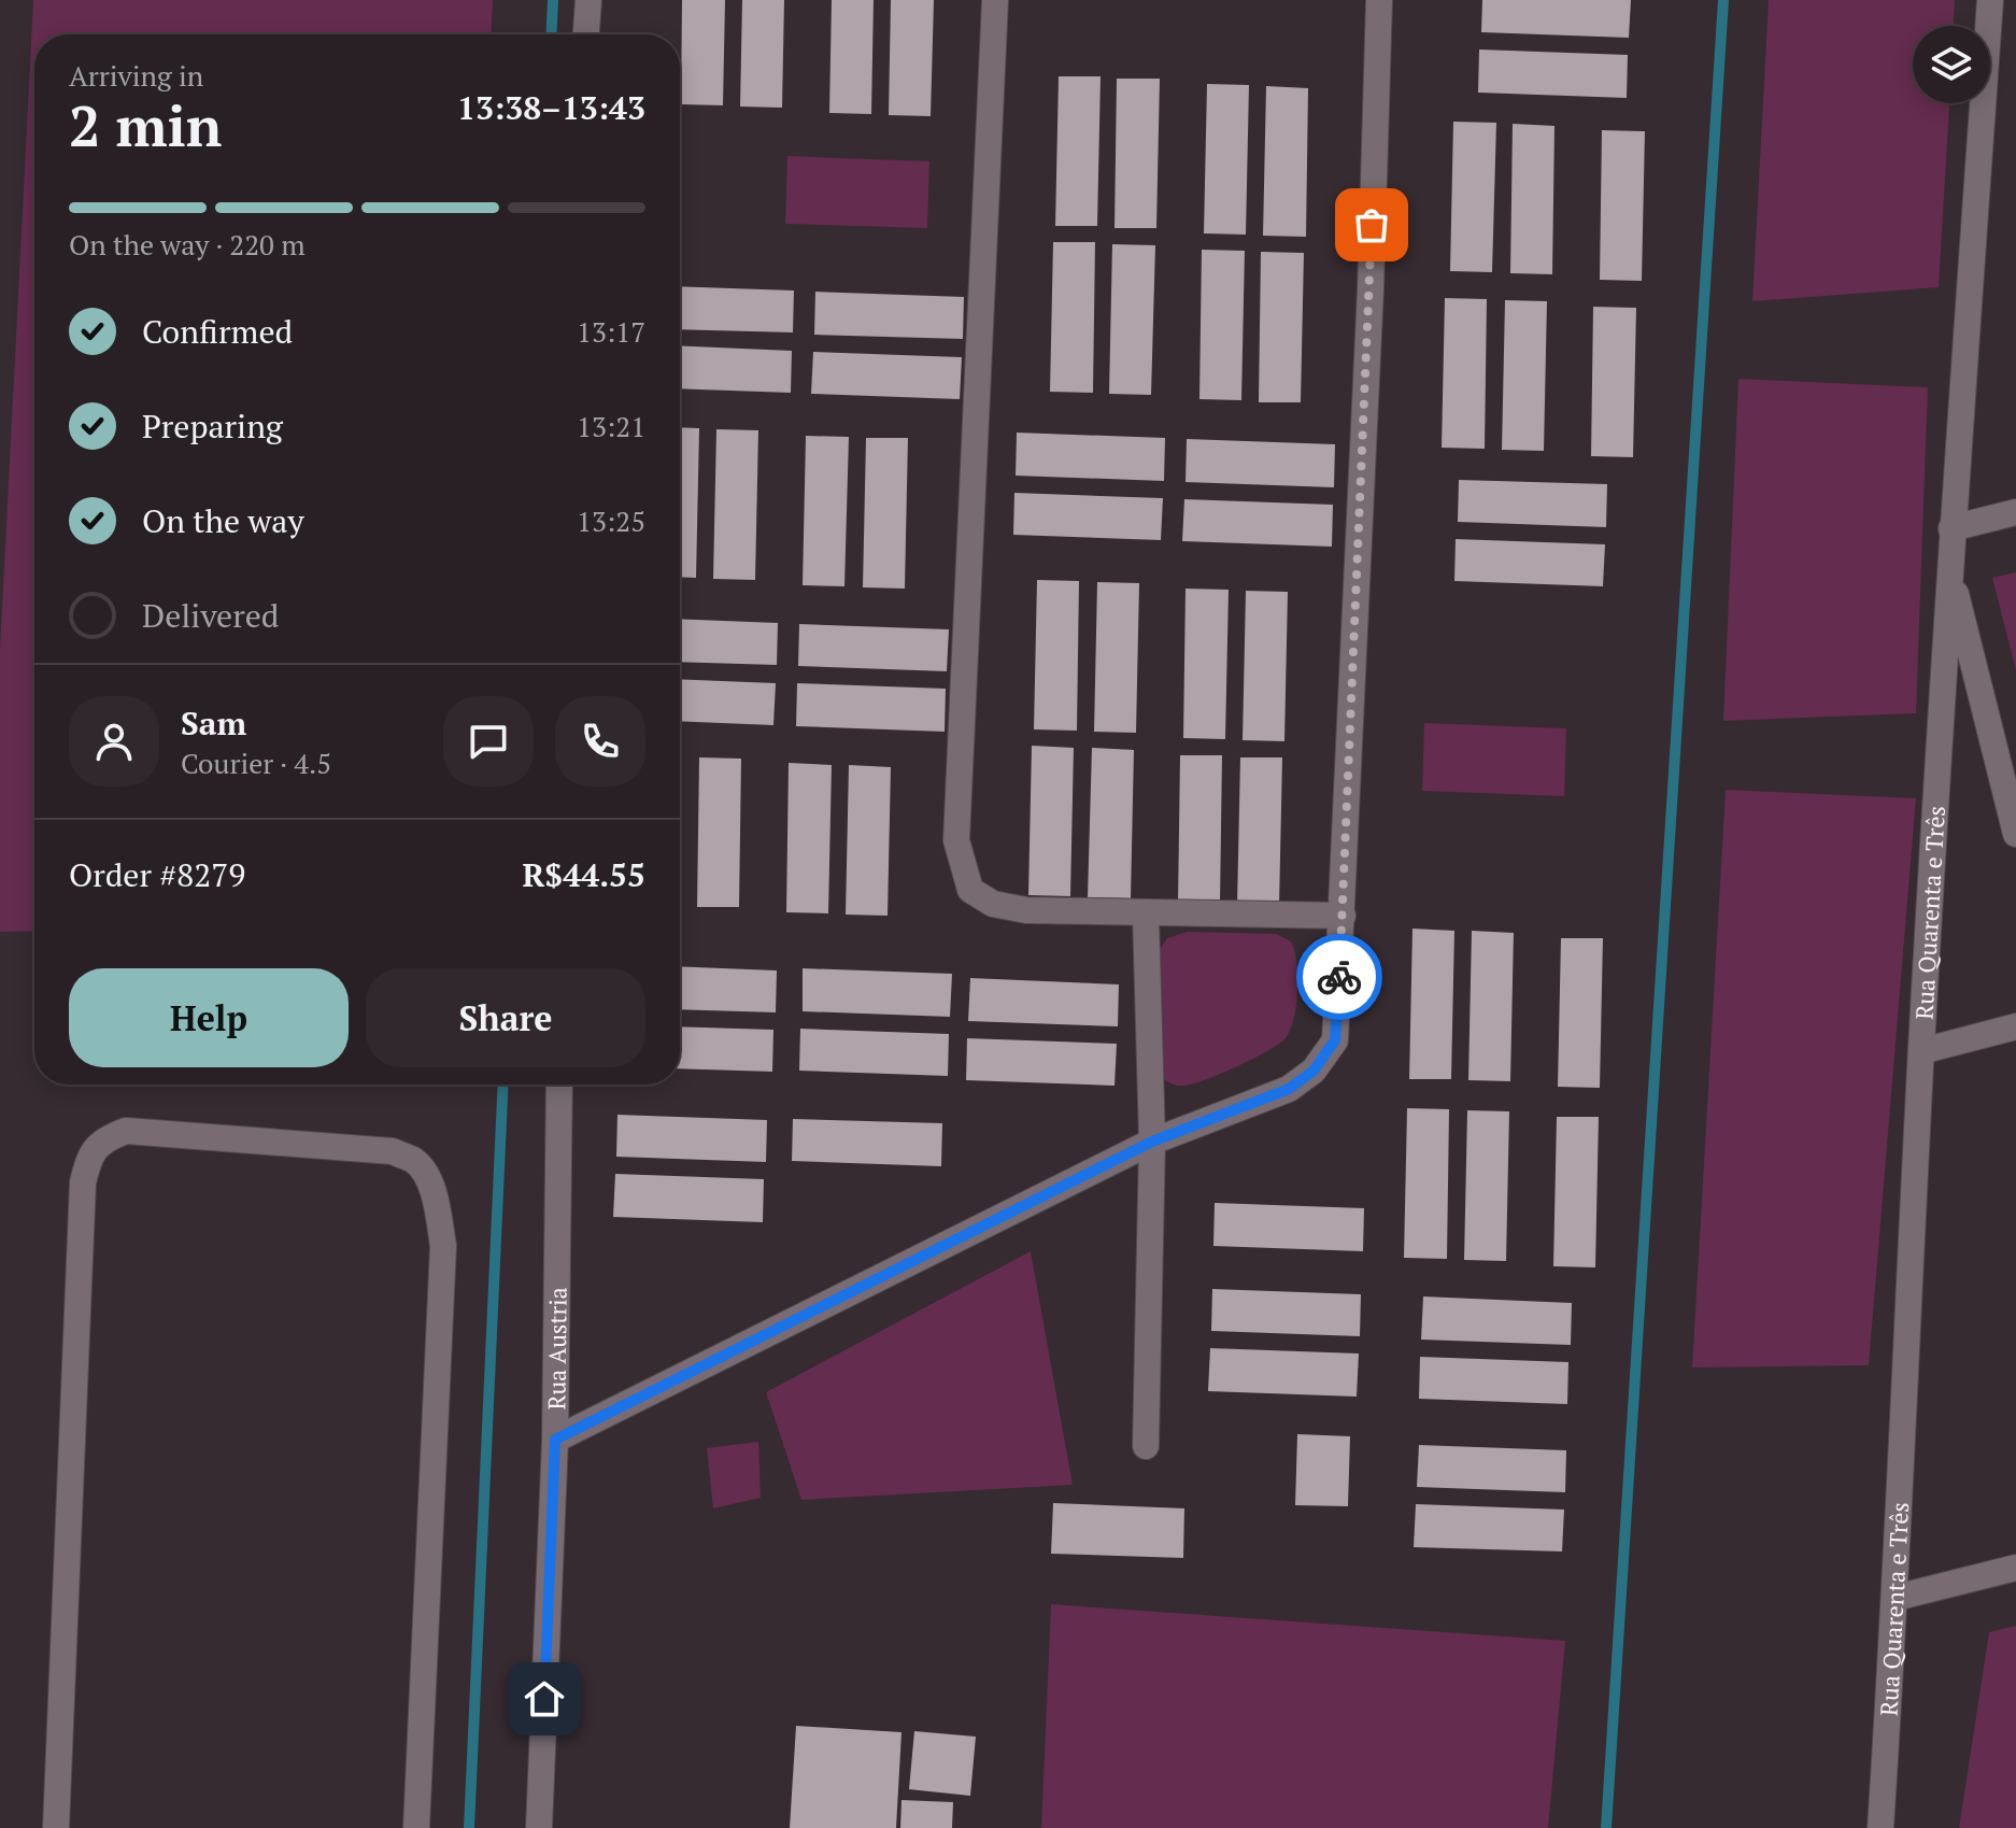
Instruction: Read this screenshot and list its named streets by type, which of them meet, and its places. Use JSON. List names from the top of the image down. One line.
{"streets":{"street":["Rua Quarenta e Três","Rua Austria"]},"page":{"heading":["2 min","Arriving in","13:38–13:43"],"panel":["Sam","Courier · 4.5","Order #8279","R$44.55"],"bar":"On the way · 220 m","list":[["Confirmed","13:17"],["Preparing","13:21"],["On the way","13:25"],"Delivered"],"buttons":["Help","Share"]}}
